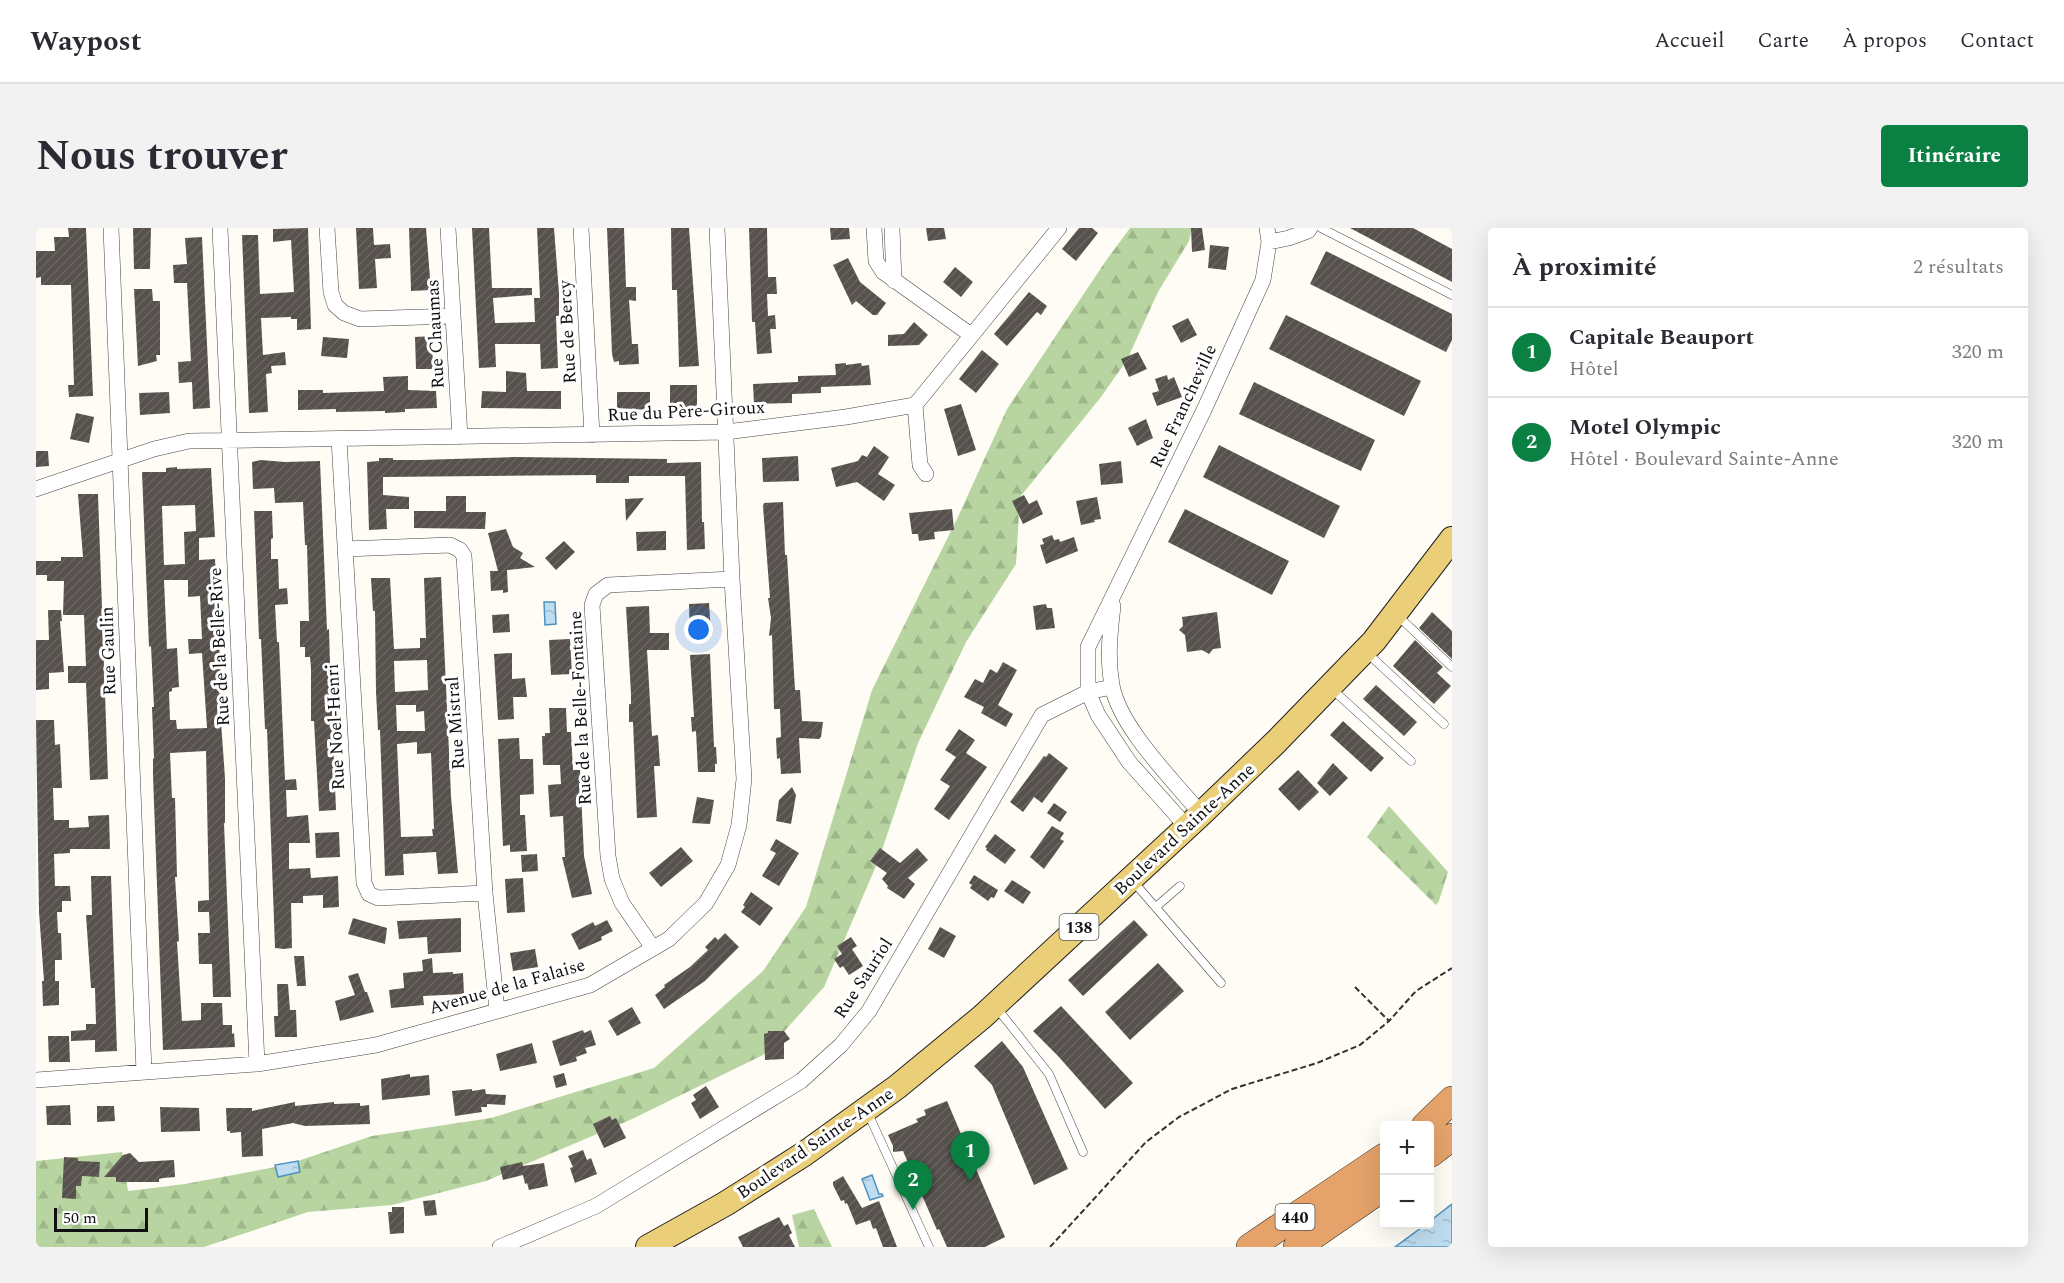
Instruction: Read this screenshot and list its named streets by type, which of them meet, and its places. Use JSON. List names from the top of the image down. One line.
{"streets":{"highway":["440"],"main road":["Boulevard Sainte-Anne","138"],"street":["Rue de Bercy","Rue Chaumas","Rue Francheville","Rue du Père-Giroux","Rue de la Belle-Rive","Rue Gaulin","Rue de la Belle-Fontaine","Rue Mistral","Rue Noel-Henri","Rue Sauriol","Avenue de la Falaise"]},"crossings":[["Rue de Bercy","Rue du Père-Giroux"],["Rue Chaumas","Rue du Père-Giroux"],["Rue Francheville","Boulevard Sainte-Anne"],["Rue Francheville","Rue Sauriol"],["Rue du Père-Giroux","Rue de la Belle-Rive"],["Rue du Père-Giroux","Rue Gaulin"],["Rue du Père-Giroux","Rue Noel-Henri"],["Rue du Père-Giroux","Avenue de la Falaise"],["Rue de la Belle-Rive","Avenue de la Falaise"],["Rue Gaulin","Avenue de la Falaise"],["Rue de la Belle-Fontaine","Avenue de la Falaise"],["Rue Mistral","Rue Noel-Henri"],["Rue Mistral","Avenue de la Falaise"]],"scale_bar":"50 m","page":{"header":"Waypost","nav":["Accueil","Carte","À propos","Contact"],"title":"Nous trouver","buttons":"Itinéraire","heading":["À proximité","2 résultats"],"list":[{"mark":"1","name":"Capitale Beauport","note":"Hôtel","value":"320 m"},{"mark":"2","name":"Motel Olympic","note":"Hôtel · Boulevard Sainte-Anne","value":"320 m"}],"map_buttons":["+","−"],"pins":["1","2"],"scale":"50 m"}}
